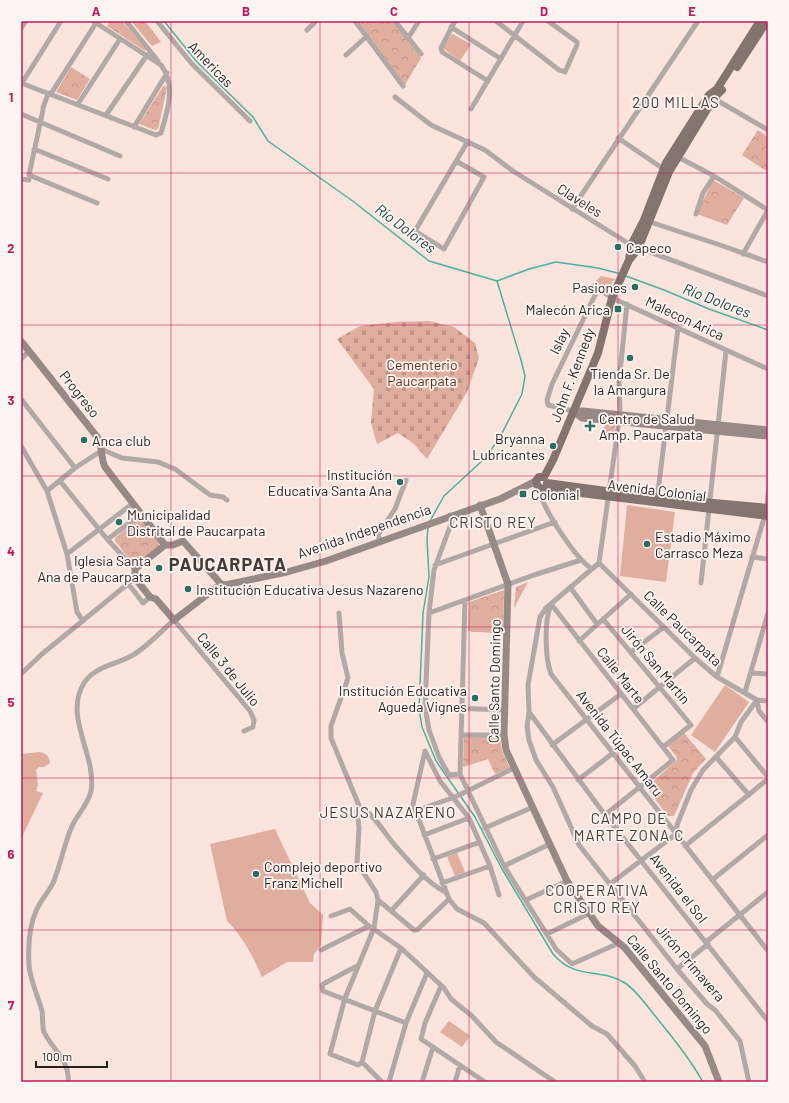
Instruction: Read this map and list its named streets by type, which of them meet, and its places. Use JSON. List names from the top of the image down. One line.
{"streets":{"main road":["John F. Kennedy","Avenida Colonial"],"street":["Americas","Claveles","Malecon Arica","Islay","Progreso","Avenida Independencia","Calle Paucarpata","Jirón San Martín","Calle 3 de Julio","Calle Marte","Calle Santo Domingo","Avenida Túpac Amaru","Avenida el Sol","Jirón Primavera"]},"crossings":[["Claveles","John F. Kennedy"],["Malecon Arica","Islay"],["Malecon Arica","John F. Kennedy"],["Islay","John F. Kennedy"],["John F. Kennedy","Avenida Colonial"],["John F. Kennedy","Avenida Independencia"],["Avenida Colonial","Avenida Independencia"],["Avenida Independencia","Calle Santo Domingo"],["Jirón San Martín","Calle Marte"],["Calle Marte","Avenida Túpac Amaru"],["Calle Marte","Jirón Primavera"],["Avenida Túpac Amaru","Jirón Primavera"],["Avenida el Sol","Jirón Primavera"]],"districts":["200 MILLAS","CRISTO REY","PAUCARPATA","JESUS NAZARENO","CAMPO DE MARTE ZONA C","COOPERATIVA CRISTO REY"],"water":["Río Dolores"],"parks":["Cementerio Paucarpata"],"places":{"other":["Capeco","Pasiones","Tienda Sr. De la Amargura","Anca club","Bryanna Lubricantes","Institución Educativa Santa Ana","Municipalidad Distrital de Paucarpata","Estadio Máximo Carrasco Meza","Iglesia Santa Ana de Paucarpata","Institución Educativa Jesus Nazareno","Institución Educativa Agueda Vignes","Complejo deportivo Franz Michell"],"transit":["Malecón Arica","Colonial"],"health":["Centro de Salud Amp. Paucarpata"]},"scale_bar":"100 m","grid":{"columns":["A","B","C","D","E"],"rows":["1","2","3","4","5","6","7"]}}
